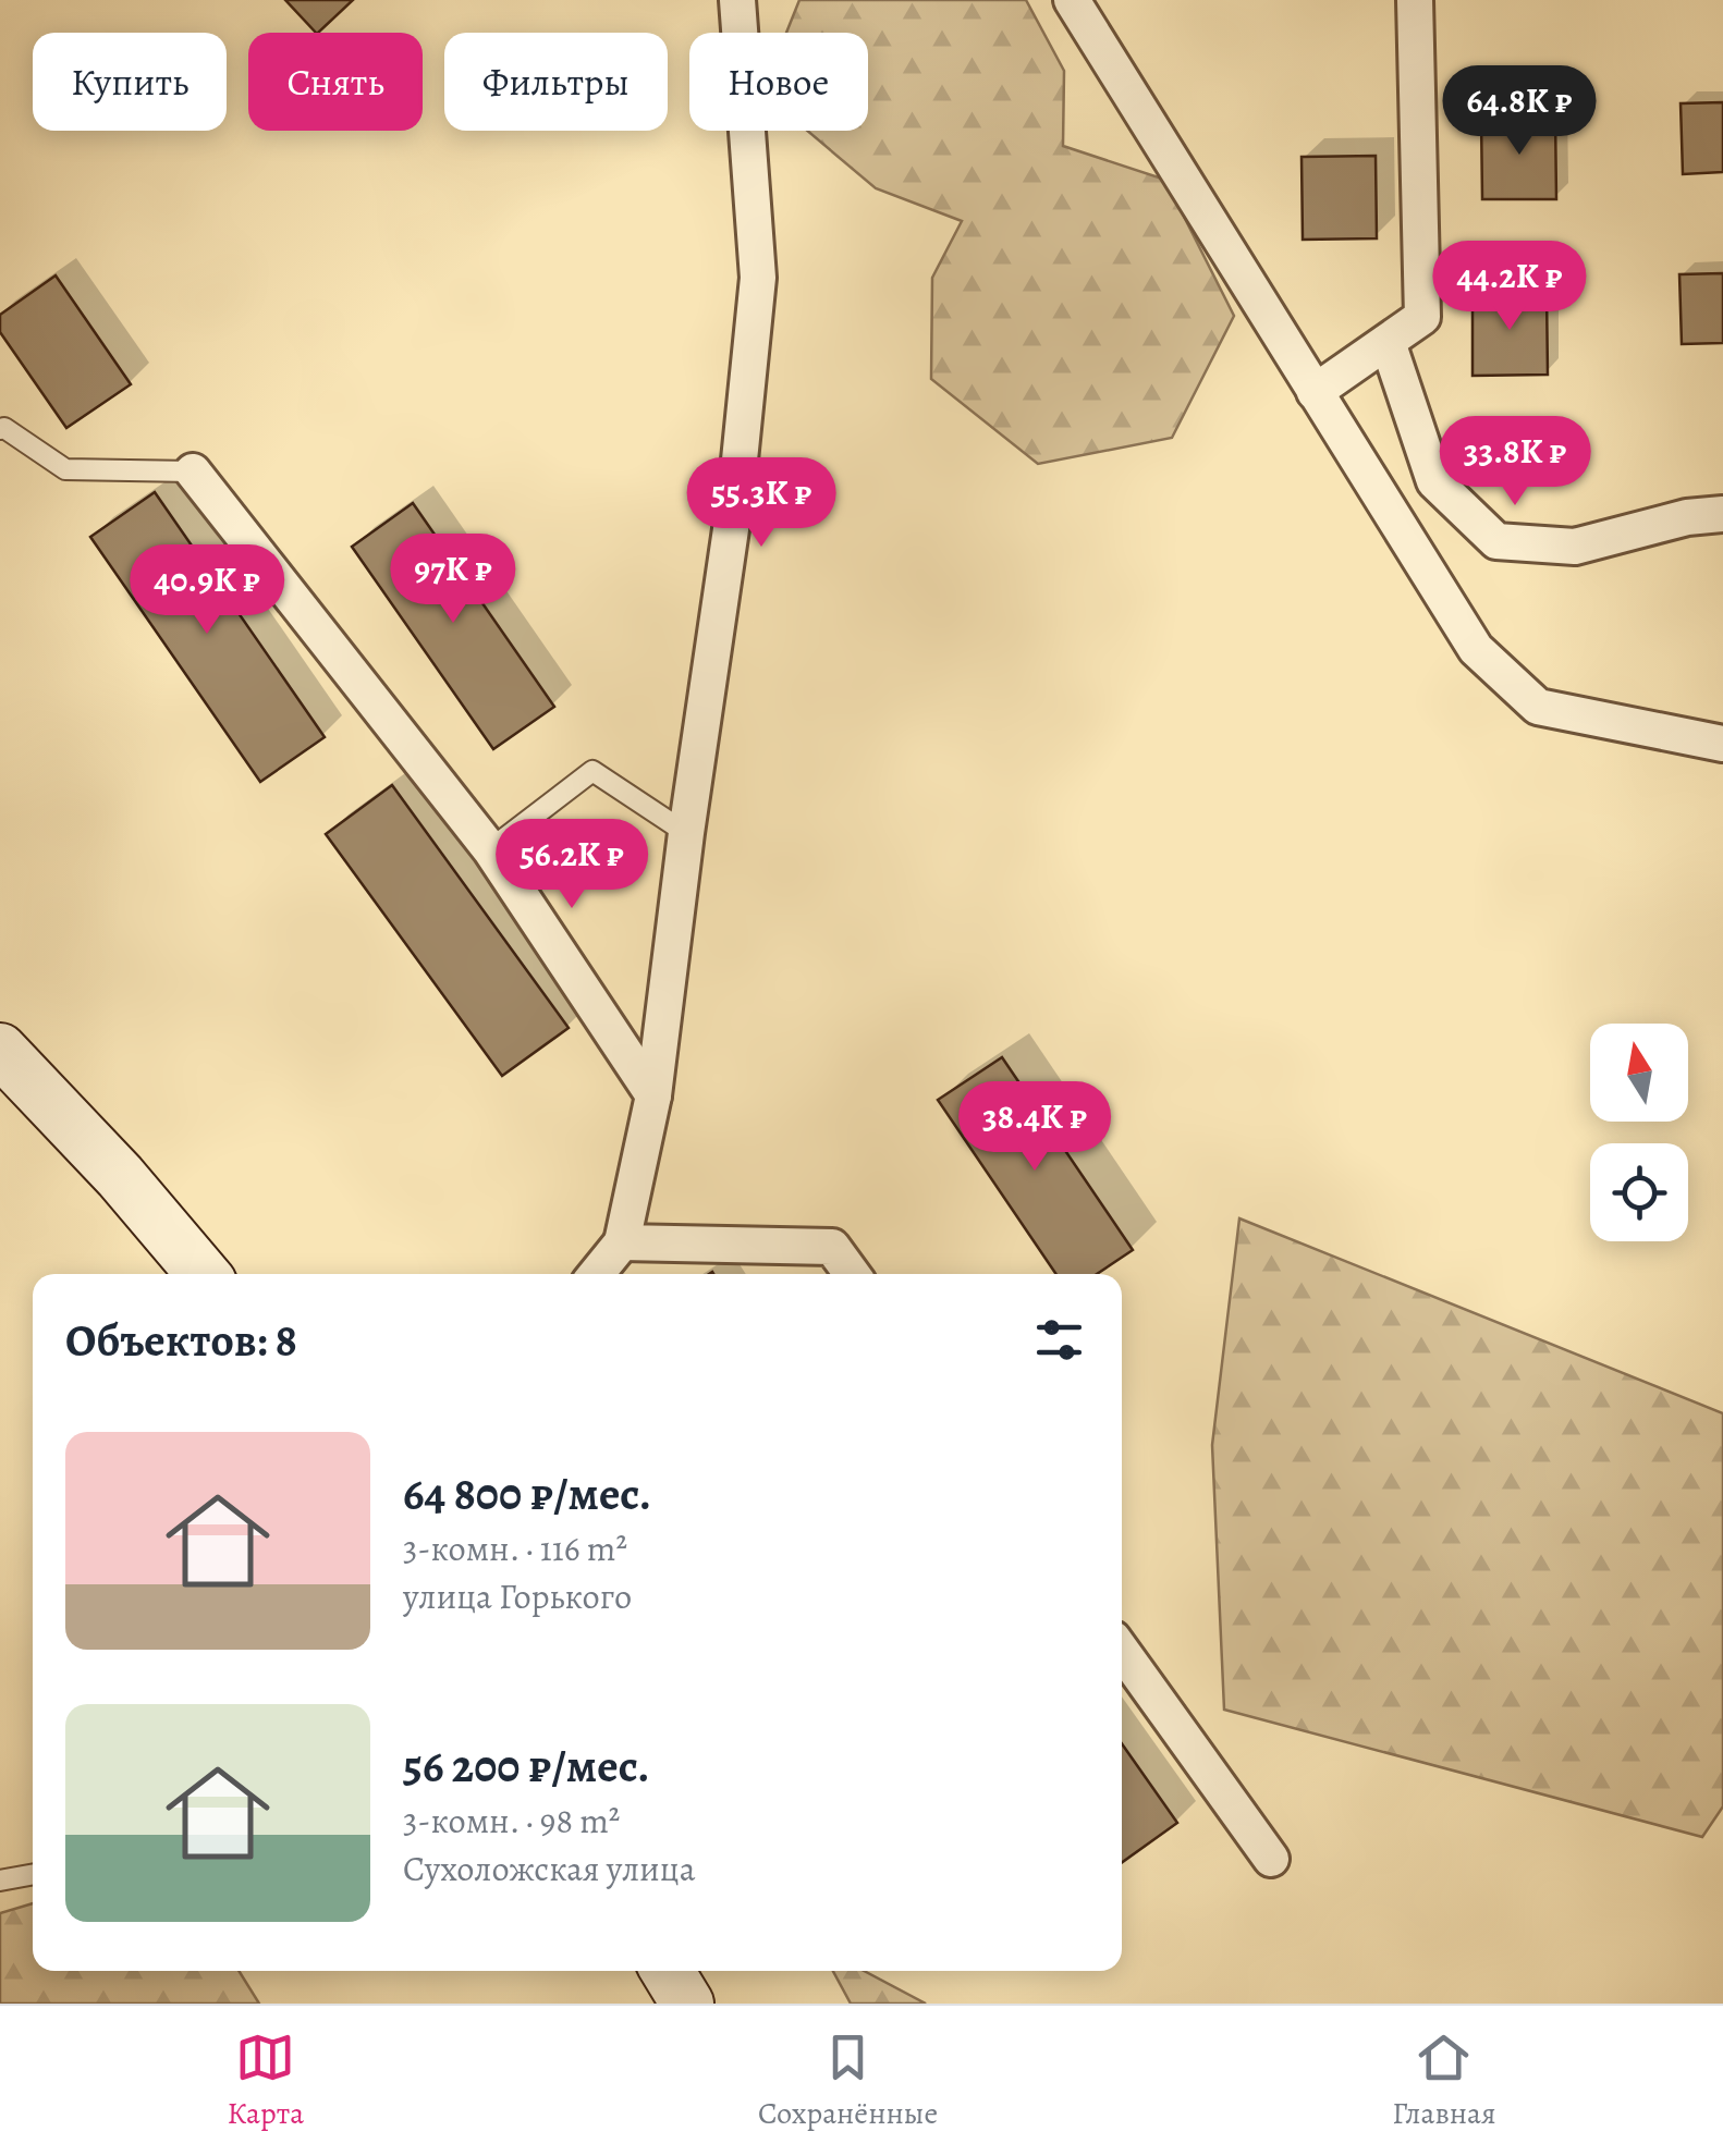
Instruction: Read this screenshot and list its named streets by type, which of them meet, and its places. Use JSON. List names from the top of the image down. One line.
{"north":"top","page":{"chip":["Купить","Снять","Фильтры","Новое"],"price":["64.8K ₽","44.2K ₽","33.8K ₽","55.3K ₽","97K ₽","40.9K ₽","56.2K ₽","38.4K ₽"],"heading":"Объектов: 8","list":[{"name":"64 800 ₽/мес.","note":"3-комн. · 116 m² · улица Горького"},{"name":"56 200 ₽/мес.","note":"3-комн. · 98 m² · Сухоложская улица"}],"tabs":["Карта","Сохранённые","Главная"]}}
